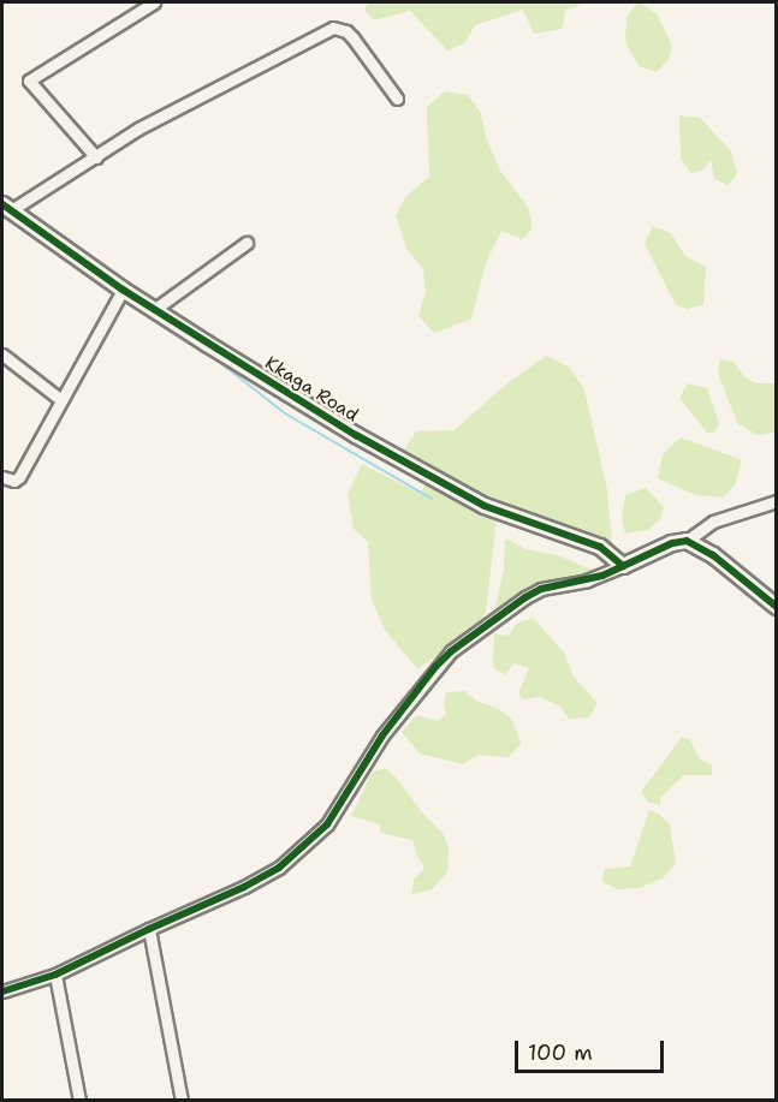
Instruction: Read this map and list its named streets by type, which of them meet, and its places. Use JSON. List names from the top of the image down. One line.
{"streets":{"street":["Kkaga Road"]},"scale_bar":"100 m"}
